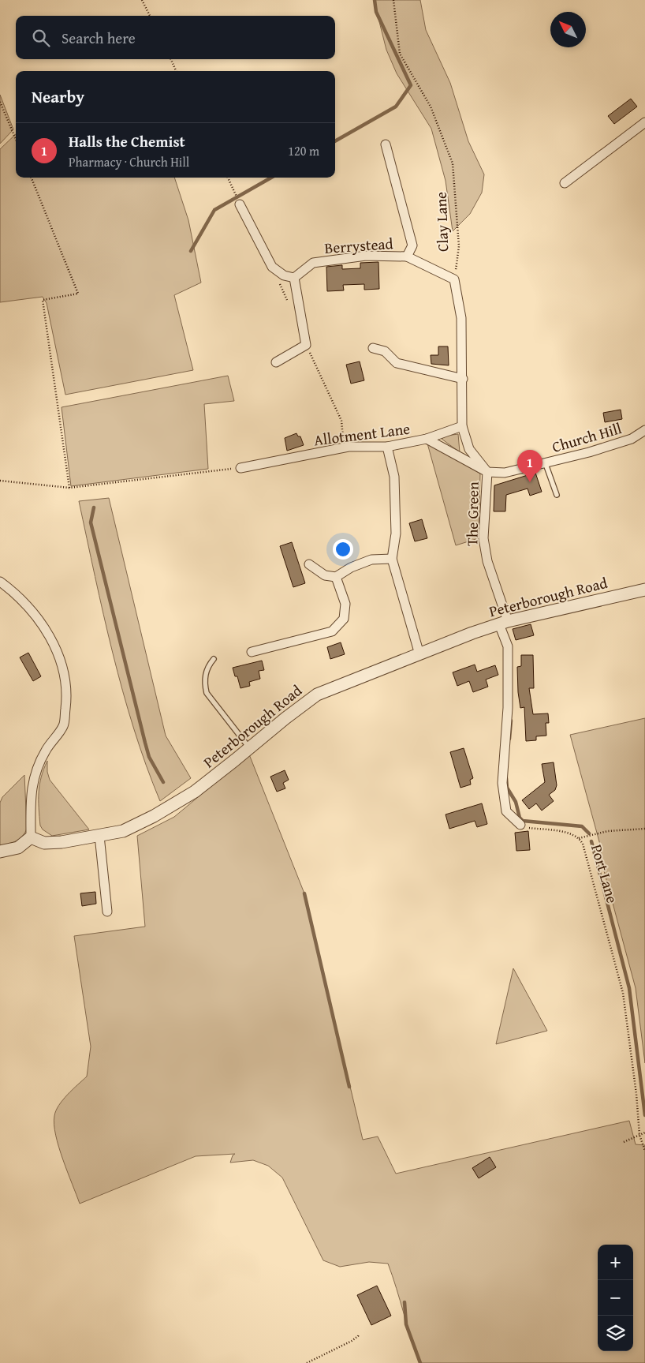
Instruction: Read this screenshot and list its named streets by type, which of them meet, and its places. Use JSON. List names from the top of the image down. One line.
{"streets":{"street":["Berrystead","Allotment Lane","Church Hill","The Green","Peterborough Road"],"path":["Clay Lane","Port Lane"]},"crossings":[["Allotment Lane","The Green"],["Church Hill","The Green"],["The Green","Peterborough Road"]],"north":"top left","page":{"search":"Search here","heading":"Nearby","list":[{"mark":"1","name":"Halls the Chemist","note":"Pharmacy · Church Hill","value":"120 m"}],"pins":"1","map_buttons":["+","−"]}}
